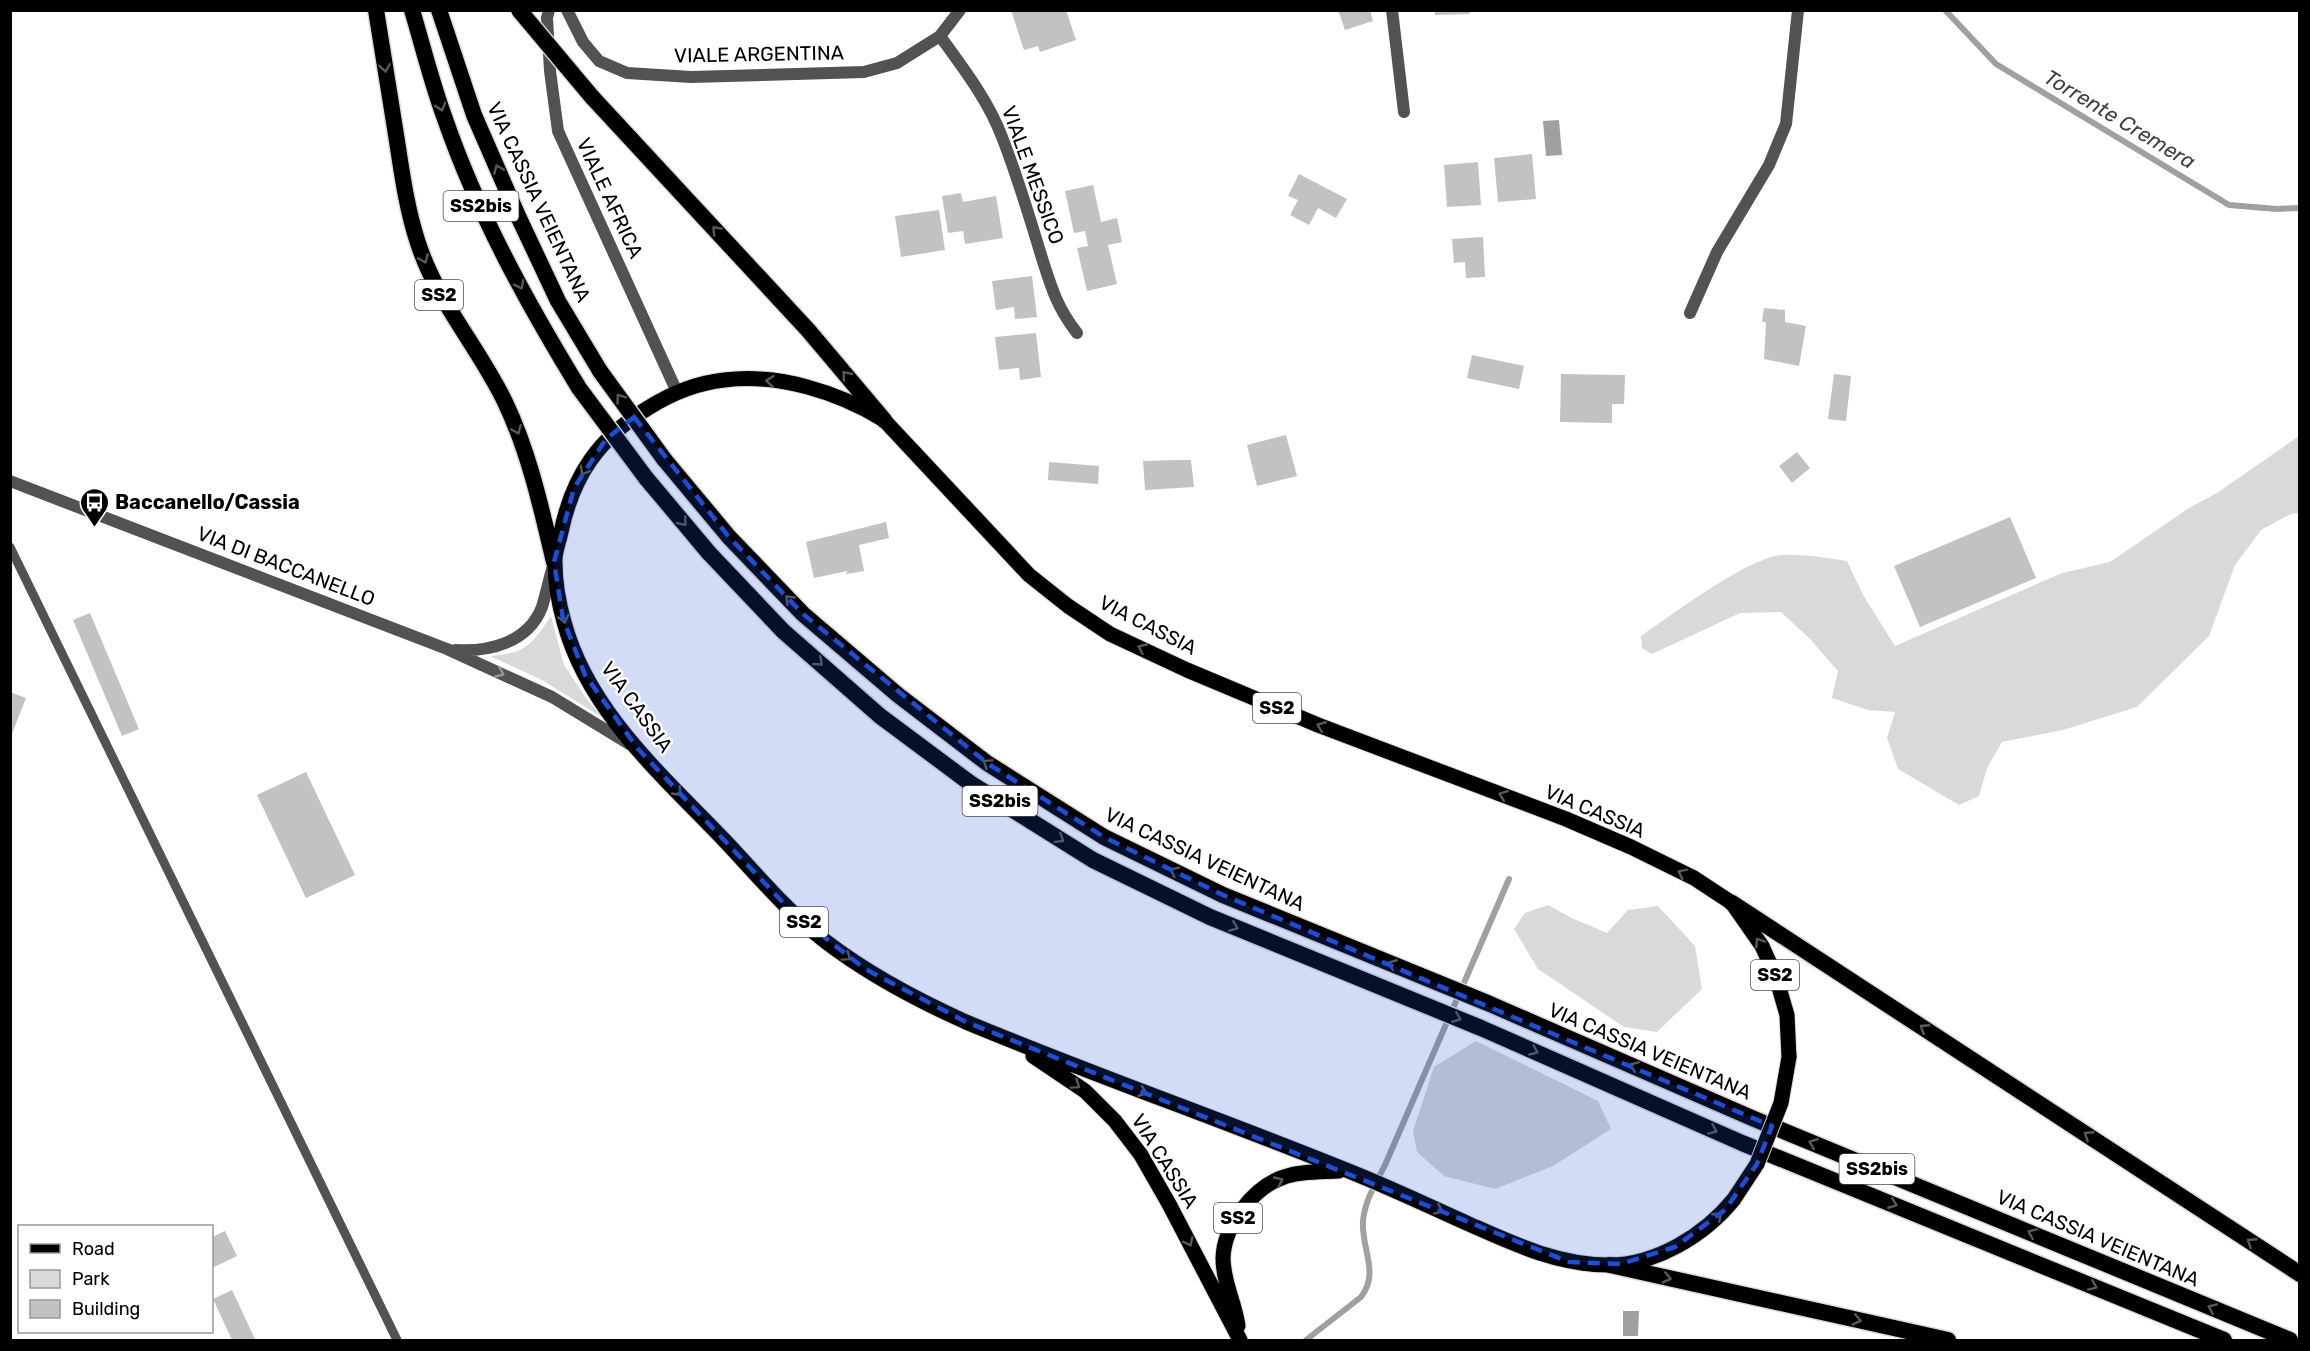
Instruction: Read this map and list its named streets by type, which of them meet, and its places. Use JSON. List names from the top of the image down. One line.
{"streets":{"highway":["VIA CASSIA VEIENTANA","SS2bis","SS2"],"main road":["VIA CASSIA"],"street":["VIALE ARGENTINA","VIALE MESSICO","VIALE AFRICA","VIA DI BACCANELLO"]},"crossings":[["VIALE ARGENTINA","VIALE MESSICO"],["VIALE AFRICA","VIA CASSIA"],["SS2","VIA DI BACCANELLO"],["SS2","VIA CASSIA"],["VIA DI BACCANELLO","VIA CASSIA"]],"water":["Torrente Cremera"],"places":{"bus stop":["Baccanello/Cassia"]},"legend":["Road","Park","Building"]}
